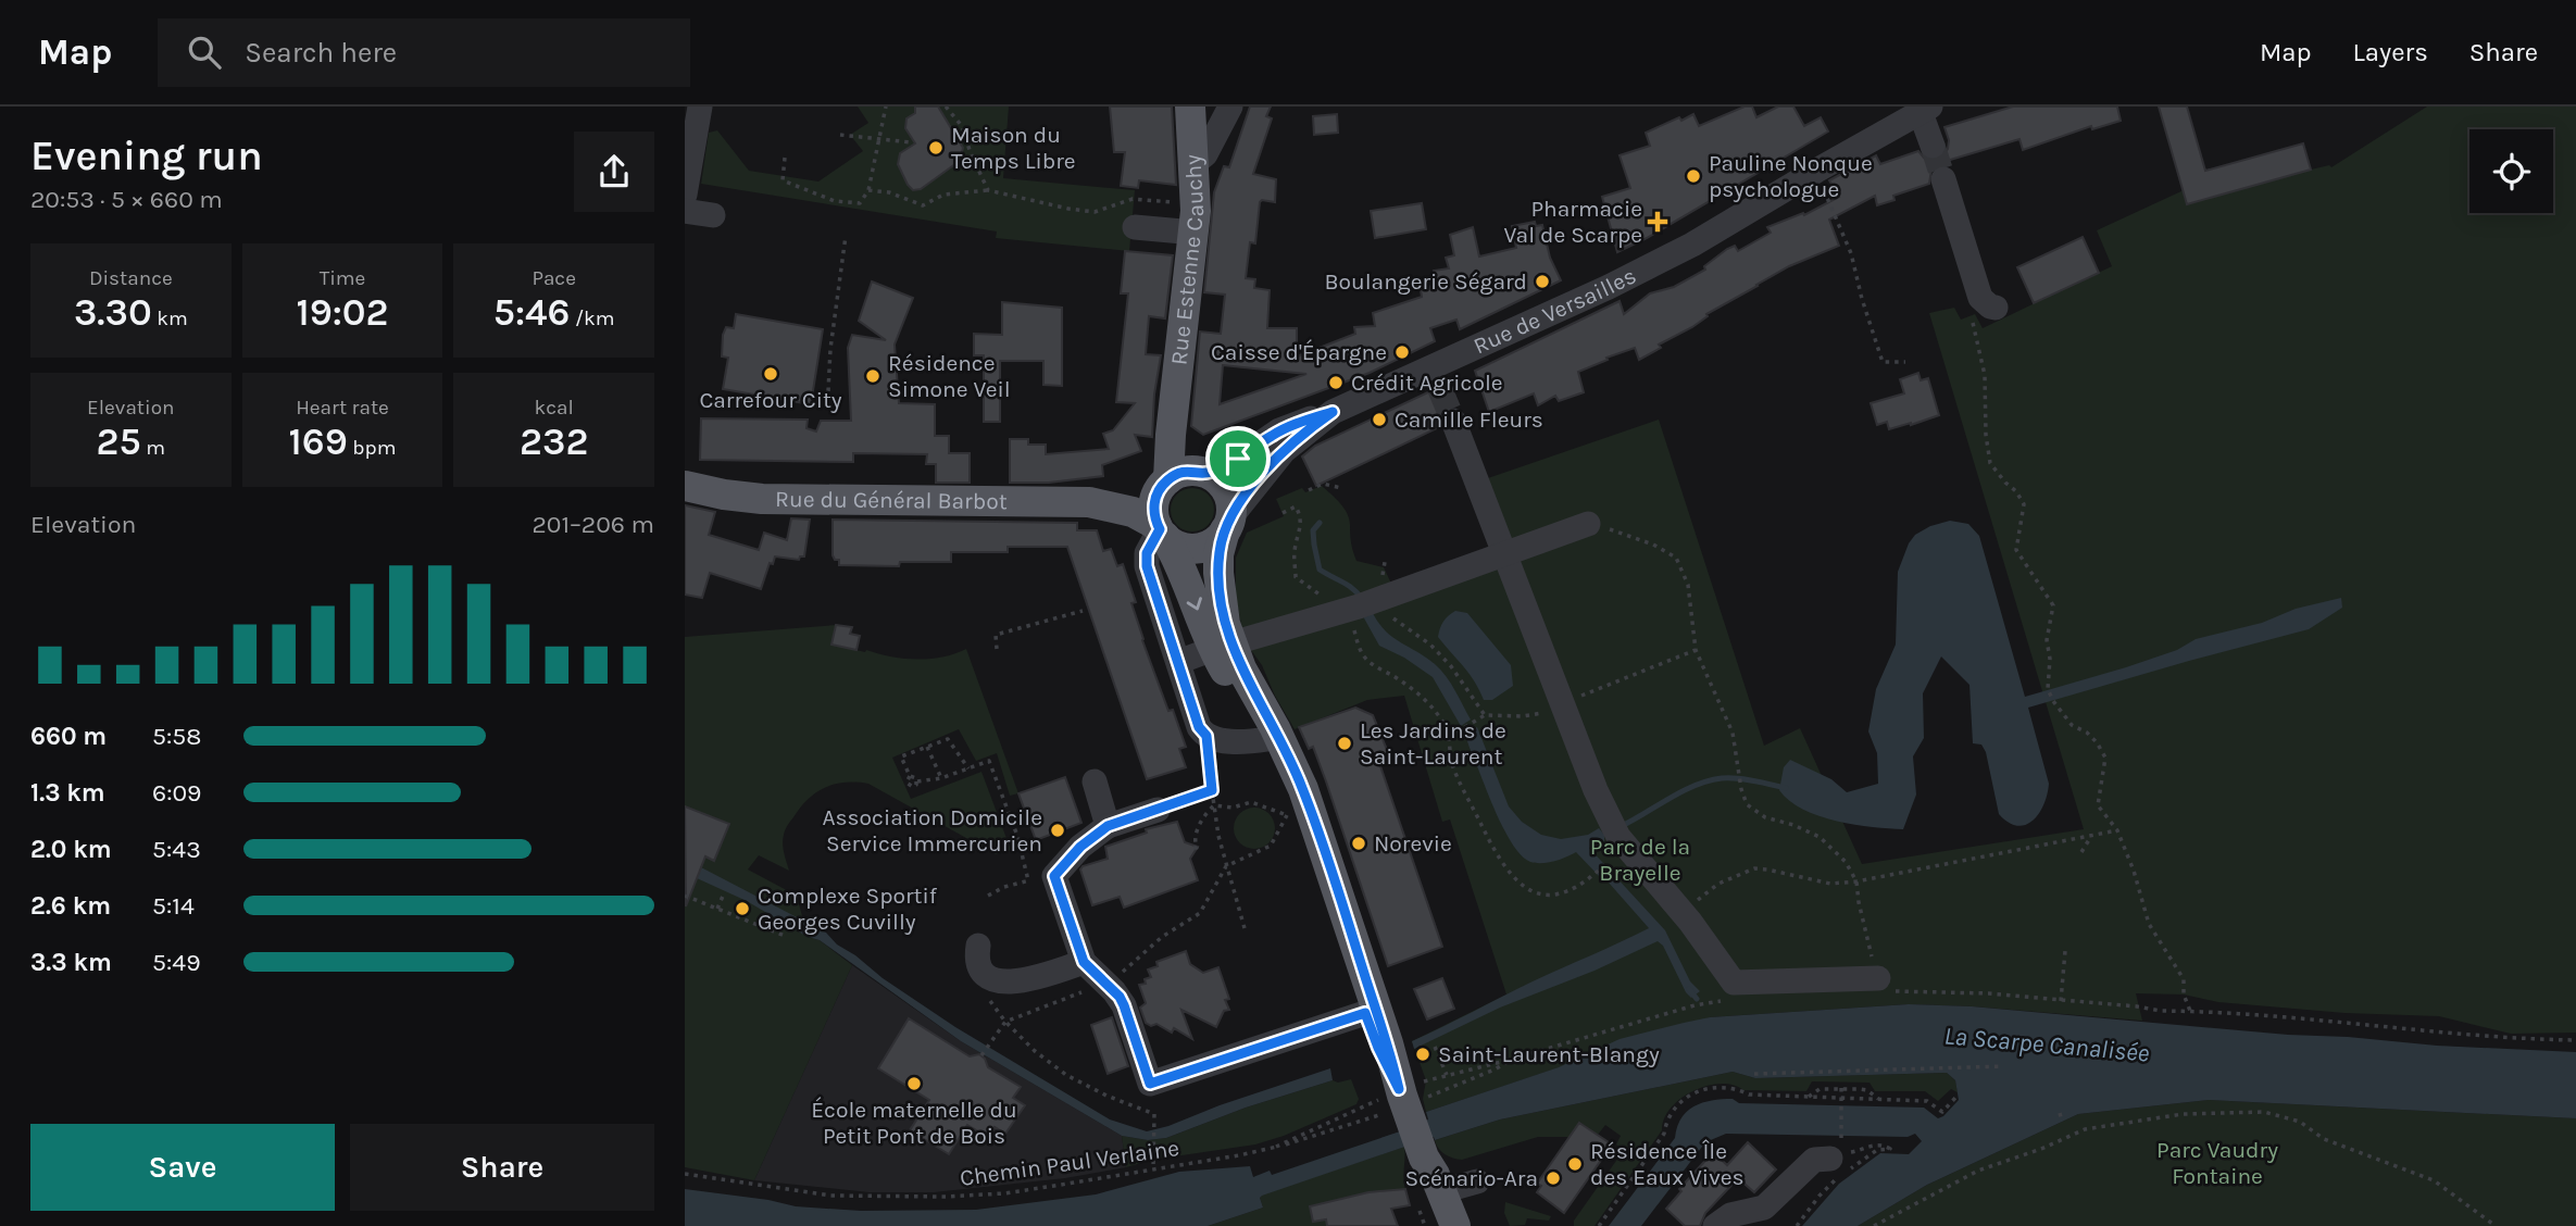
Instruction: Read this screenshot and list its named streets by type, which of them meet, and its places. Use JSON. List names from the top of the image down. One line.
{"streets":{"main road":["Rue Estenne Cauchy","Rue du Général Barbot"],"street":["Rue de Versailles"],"path":["Chemin Paul Verlaine"]},"crossings":[["Rue Estenne Cauchy","Rue de Versailles"],["Rue Estenne Cauchy","Rue du Général Barbot"],["Rue de Versailles","Rue du Général Barbot"]],"water":["La Scarpe Canalisée"],"parks":["Parc de la Brayelle","Parc Vaudry Fontaine"],"places":{"other":["Maison du Temps Libre","Pauline Nonque psychologue","Boulangerie Ségard","Caisse d'Épargne","Carrefour City","Résidence Simone Veil","Crédit Agricole","Camille Fleurs","Les Jardins de Saint-Laurent","Association Domicile Service Immercurien","Norevie","Complexe Sportif Georges Cuvilly","Saint-Laurent-Blangy","École maternelle du Petit Pont de Bois","Résidence Île des Eaux Vives","Scénario-Ara"],"health":["Pharmacie Val de Scarpe"]},"page":{"header":"Map","search":"Search here","nav":["Map","Layers","Share"],"heading":["Evening run","20:53 · 5 × 660 m"],"stats":[["Distance","3.30 km"],["Time","19:02"],["Pace","5:46 /km"],["Elevation","25 m"],["Heart rate","169 bpm"],["kcal","232"]],"chart":["Elevation","201–206 m"],"list":[{"name":"660 m","note":"5:58"},{"name":"1.3 km","note":"6:09"},{"name":"2.0 km","note":"5:43"},{"name":"2.6 km","note":"5:14"},{"name":"3.3 km","note":"5:49"}],"buttons":["Save","Share"]}}
